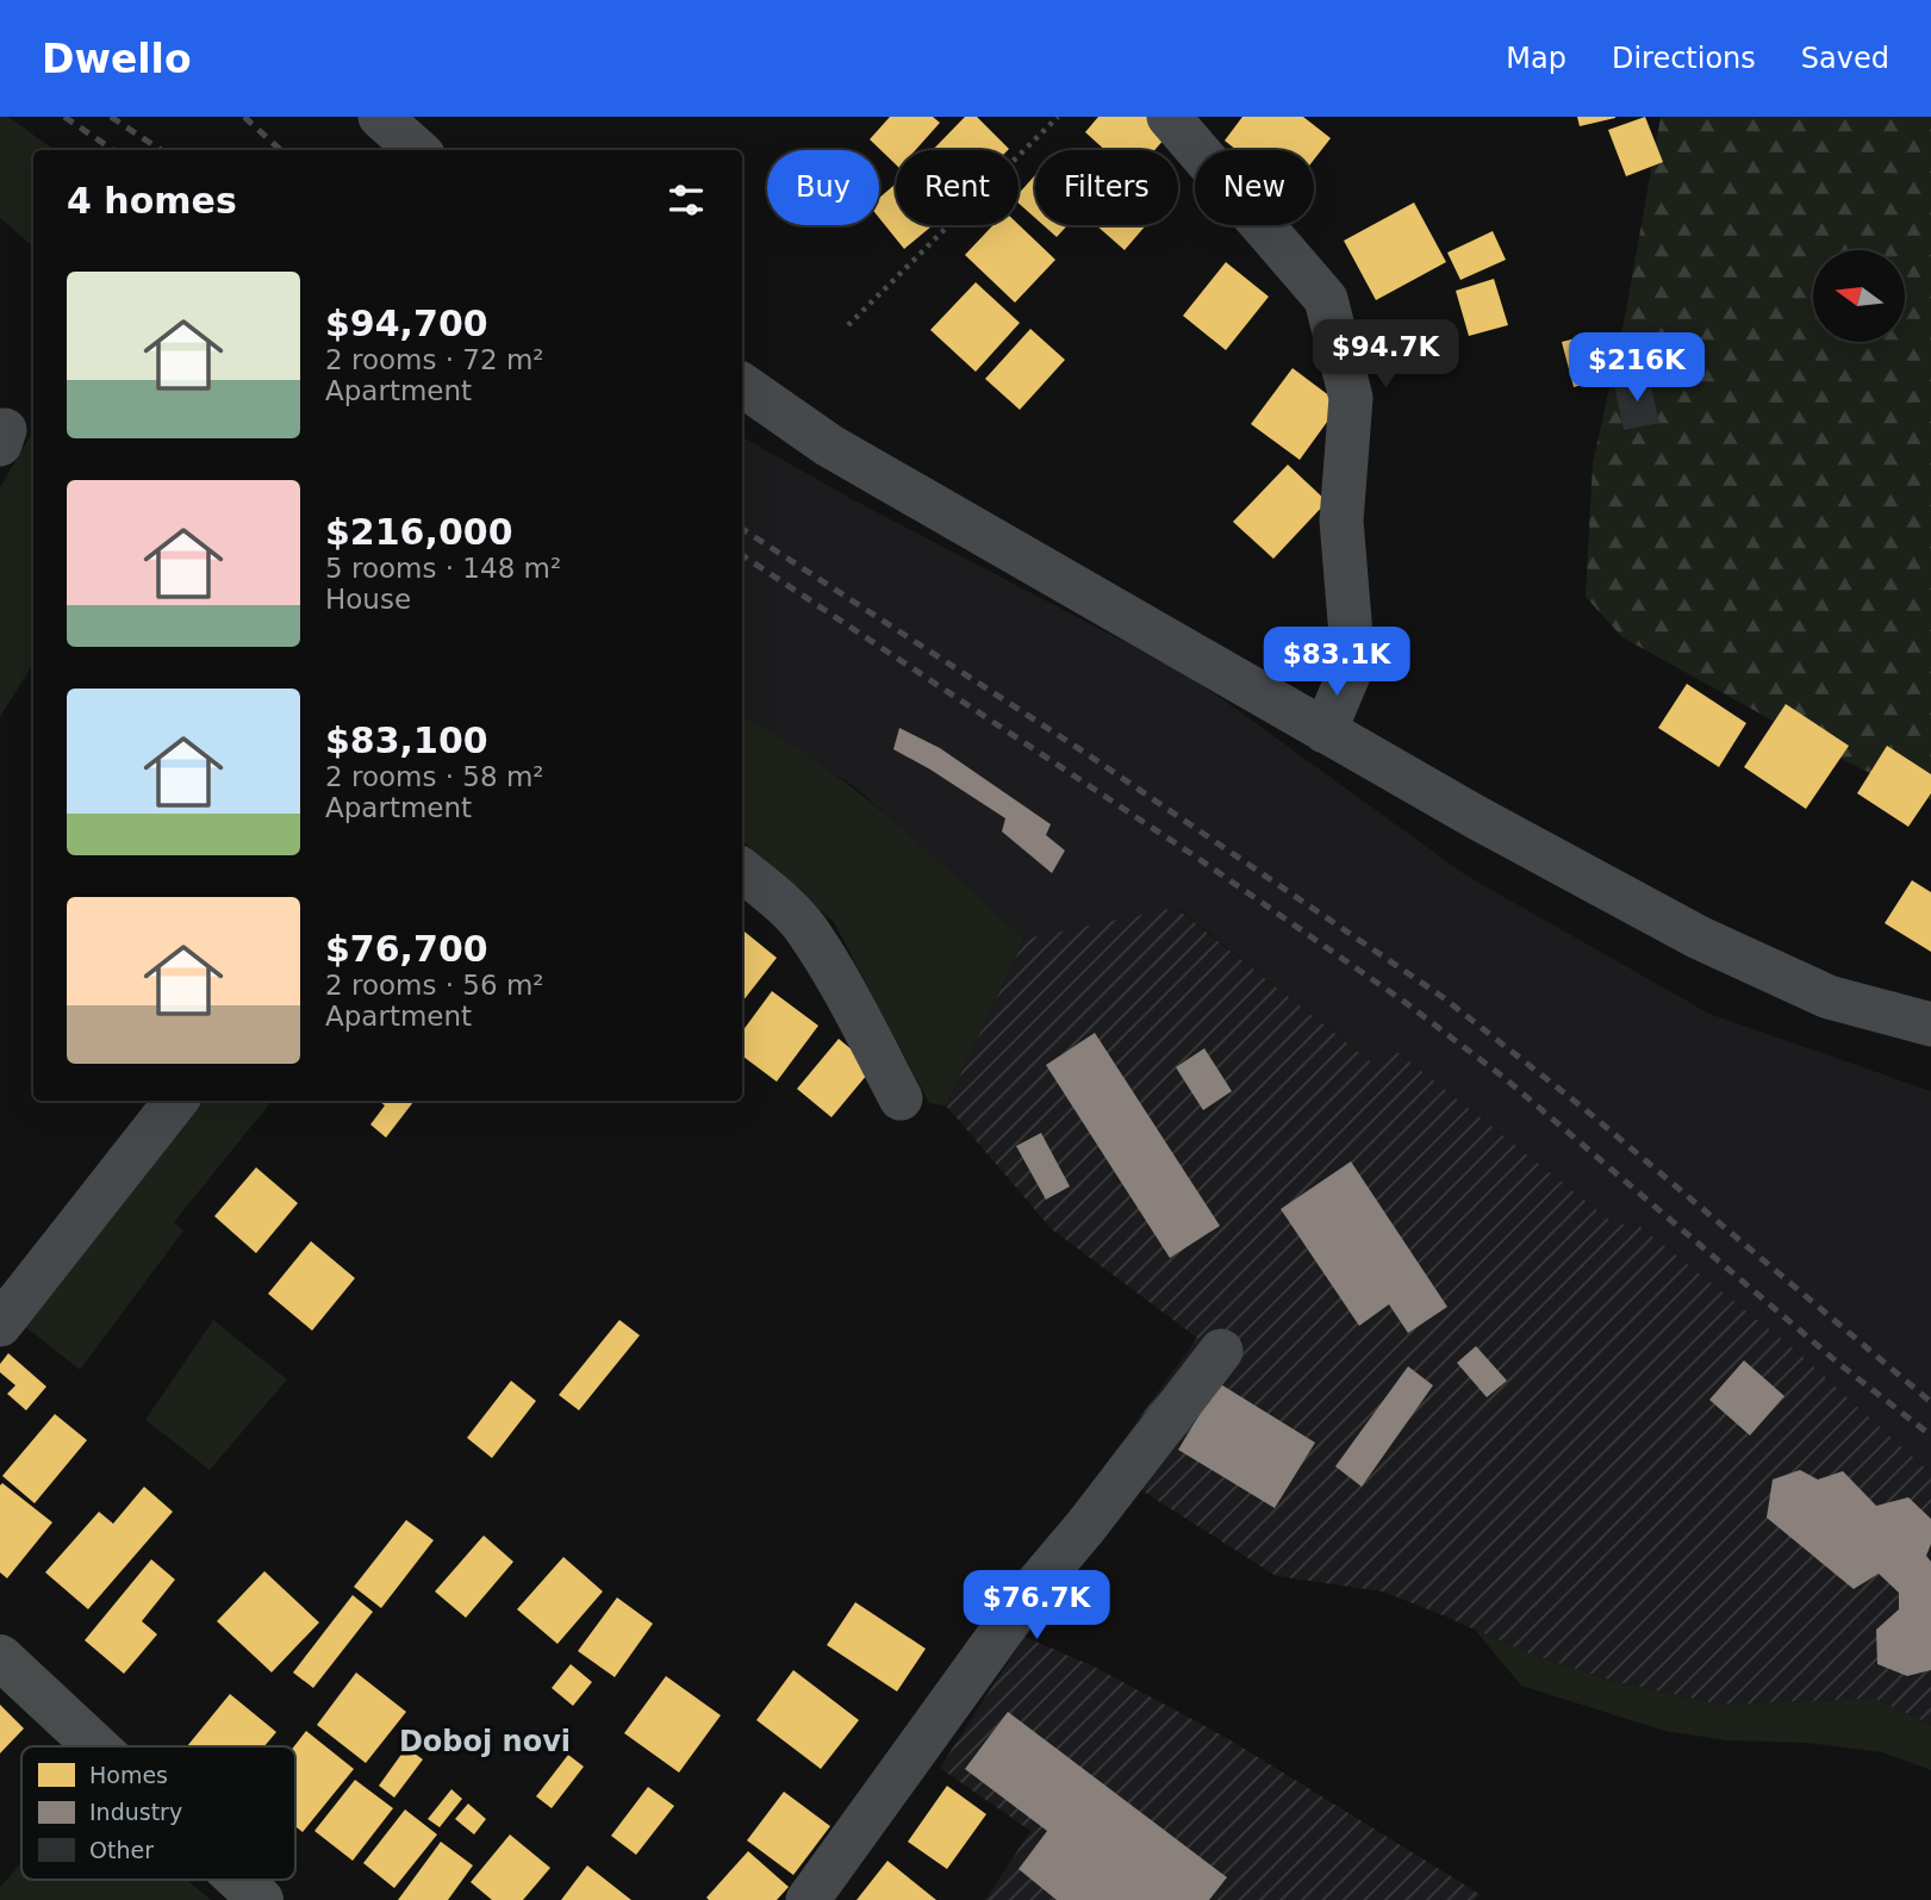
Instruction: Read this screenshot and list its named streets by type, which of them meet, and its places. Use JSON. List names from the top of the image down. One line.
{"districts":["Doboj novi"],"legend":["Homes","Industry","Other"],"north":"left","page":{"header":"Dwello","nav":["Map","Directions","Saved"],"chip":["Buy","Rent","Filters","New"],"heading":"4 homes","list":[{"name":"$94,700","note":"2 rooms · 72 m² · Apartment"},{"name":"$216,000","note":"5 rooms · 148 m² · House"},{"name":"$83,100","note":"2 rooms · 58 m² · Apartment"},{"name":"$76,700","note":"2 rooms · 56 m² · Apartment"}],"price":["$94.7K","$216K","$83.1K","$76.7K"]}}
